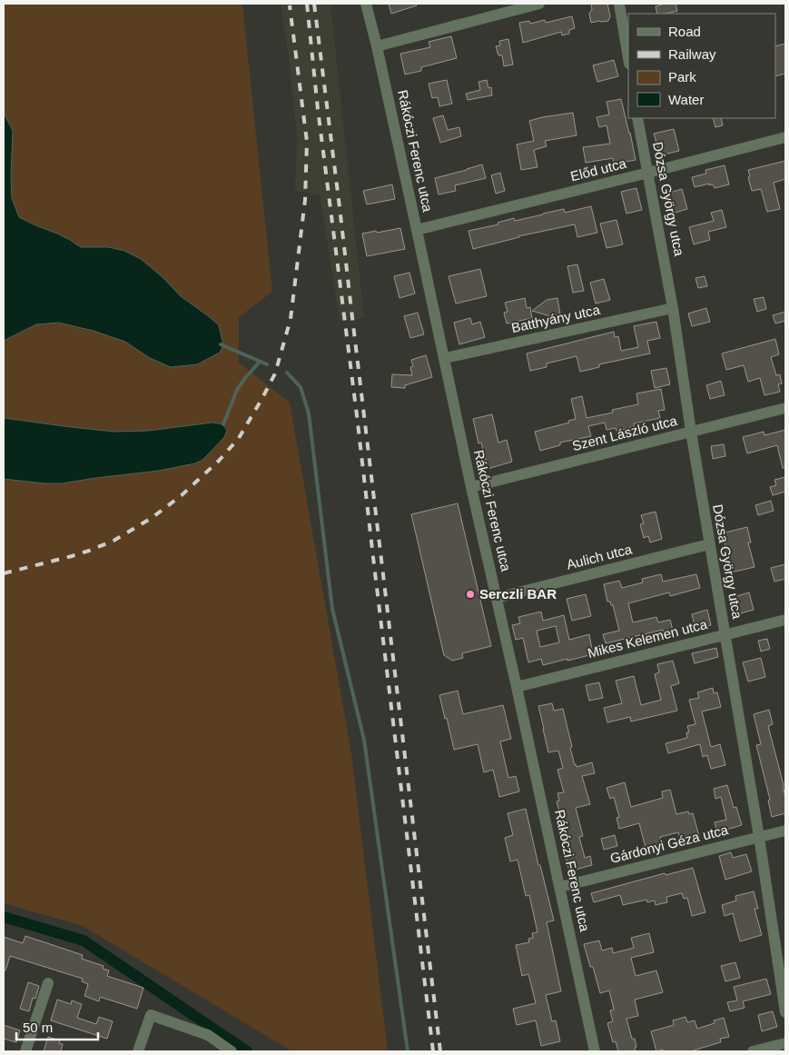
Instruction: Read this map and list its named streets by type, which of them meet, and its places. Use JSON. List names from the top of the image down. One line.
{"streets":{"street":["Rákóczi Ferenc utca","Előd utca","Dózsa György utca","Batthyány utca","Szent László utca","Aulich utca","Mikes Kelemen utca","Gárdonyi Géza utca"]},"crossings":[["Rákóczi Ferenc utca","Előd utca"],["Rákóczi Ferenc utca","Batthyány utca"],["Rákóczi Ferenc utca","Szent László utca"],["Rákóczi Ferenc utca","Aulich utca"],["Rákóczi Ferenc utca","Mikes Kelemen utca"],["Rákóczi Ferenc utca","Gárdonyi Géza utca"],["Előd utca","Dózsa György utca"],["Dózsa György utca","Batthyány utca"],["Dózsa György utca","Szent László utca"],["Dózsa György utca","Aulich utca"],["Dózsa György utca","Mikes Kelemen utca"],["Dózsa György utca","Gárdonyi Géza utca"]],"places":["Serczli BAR"],"legend":["Road","Railway","Park","Water"],"scale_bar":"50 m"}
